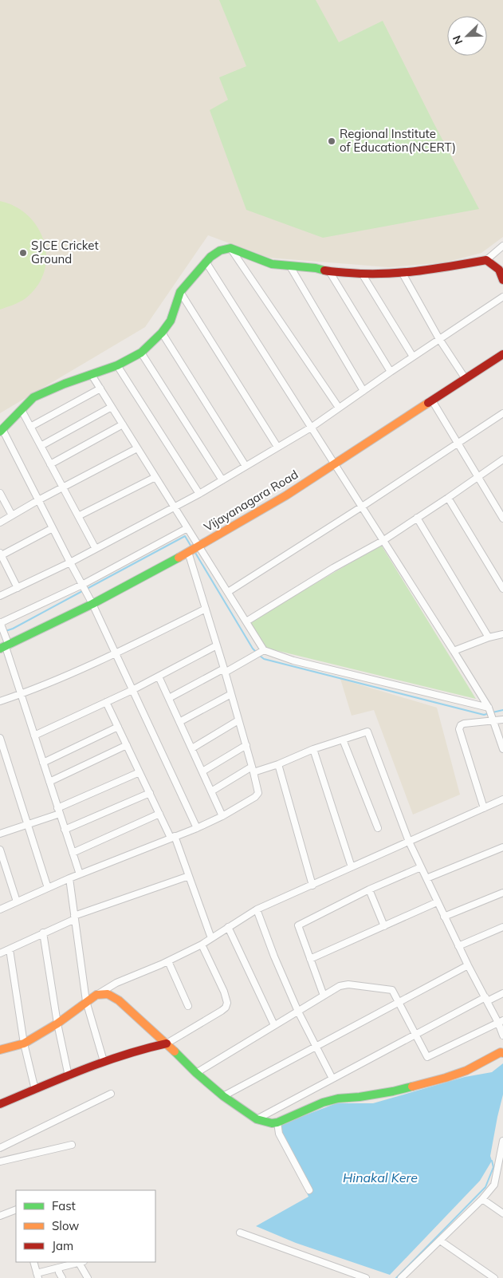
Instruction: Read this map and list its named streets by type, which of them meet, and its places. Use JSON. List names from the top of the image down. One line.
{"streets":{"street":["Vijayanagara Road"]},"water":["Hinakal Kere"],"places":["Regional Institute of Education(NCERT)","SJCE Cricket Ground"],"legend":["Fast","Slow","Jam"],"north":"bottom left"}
